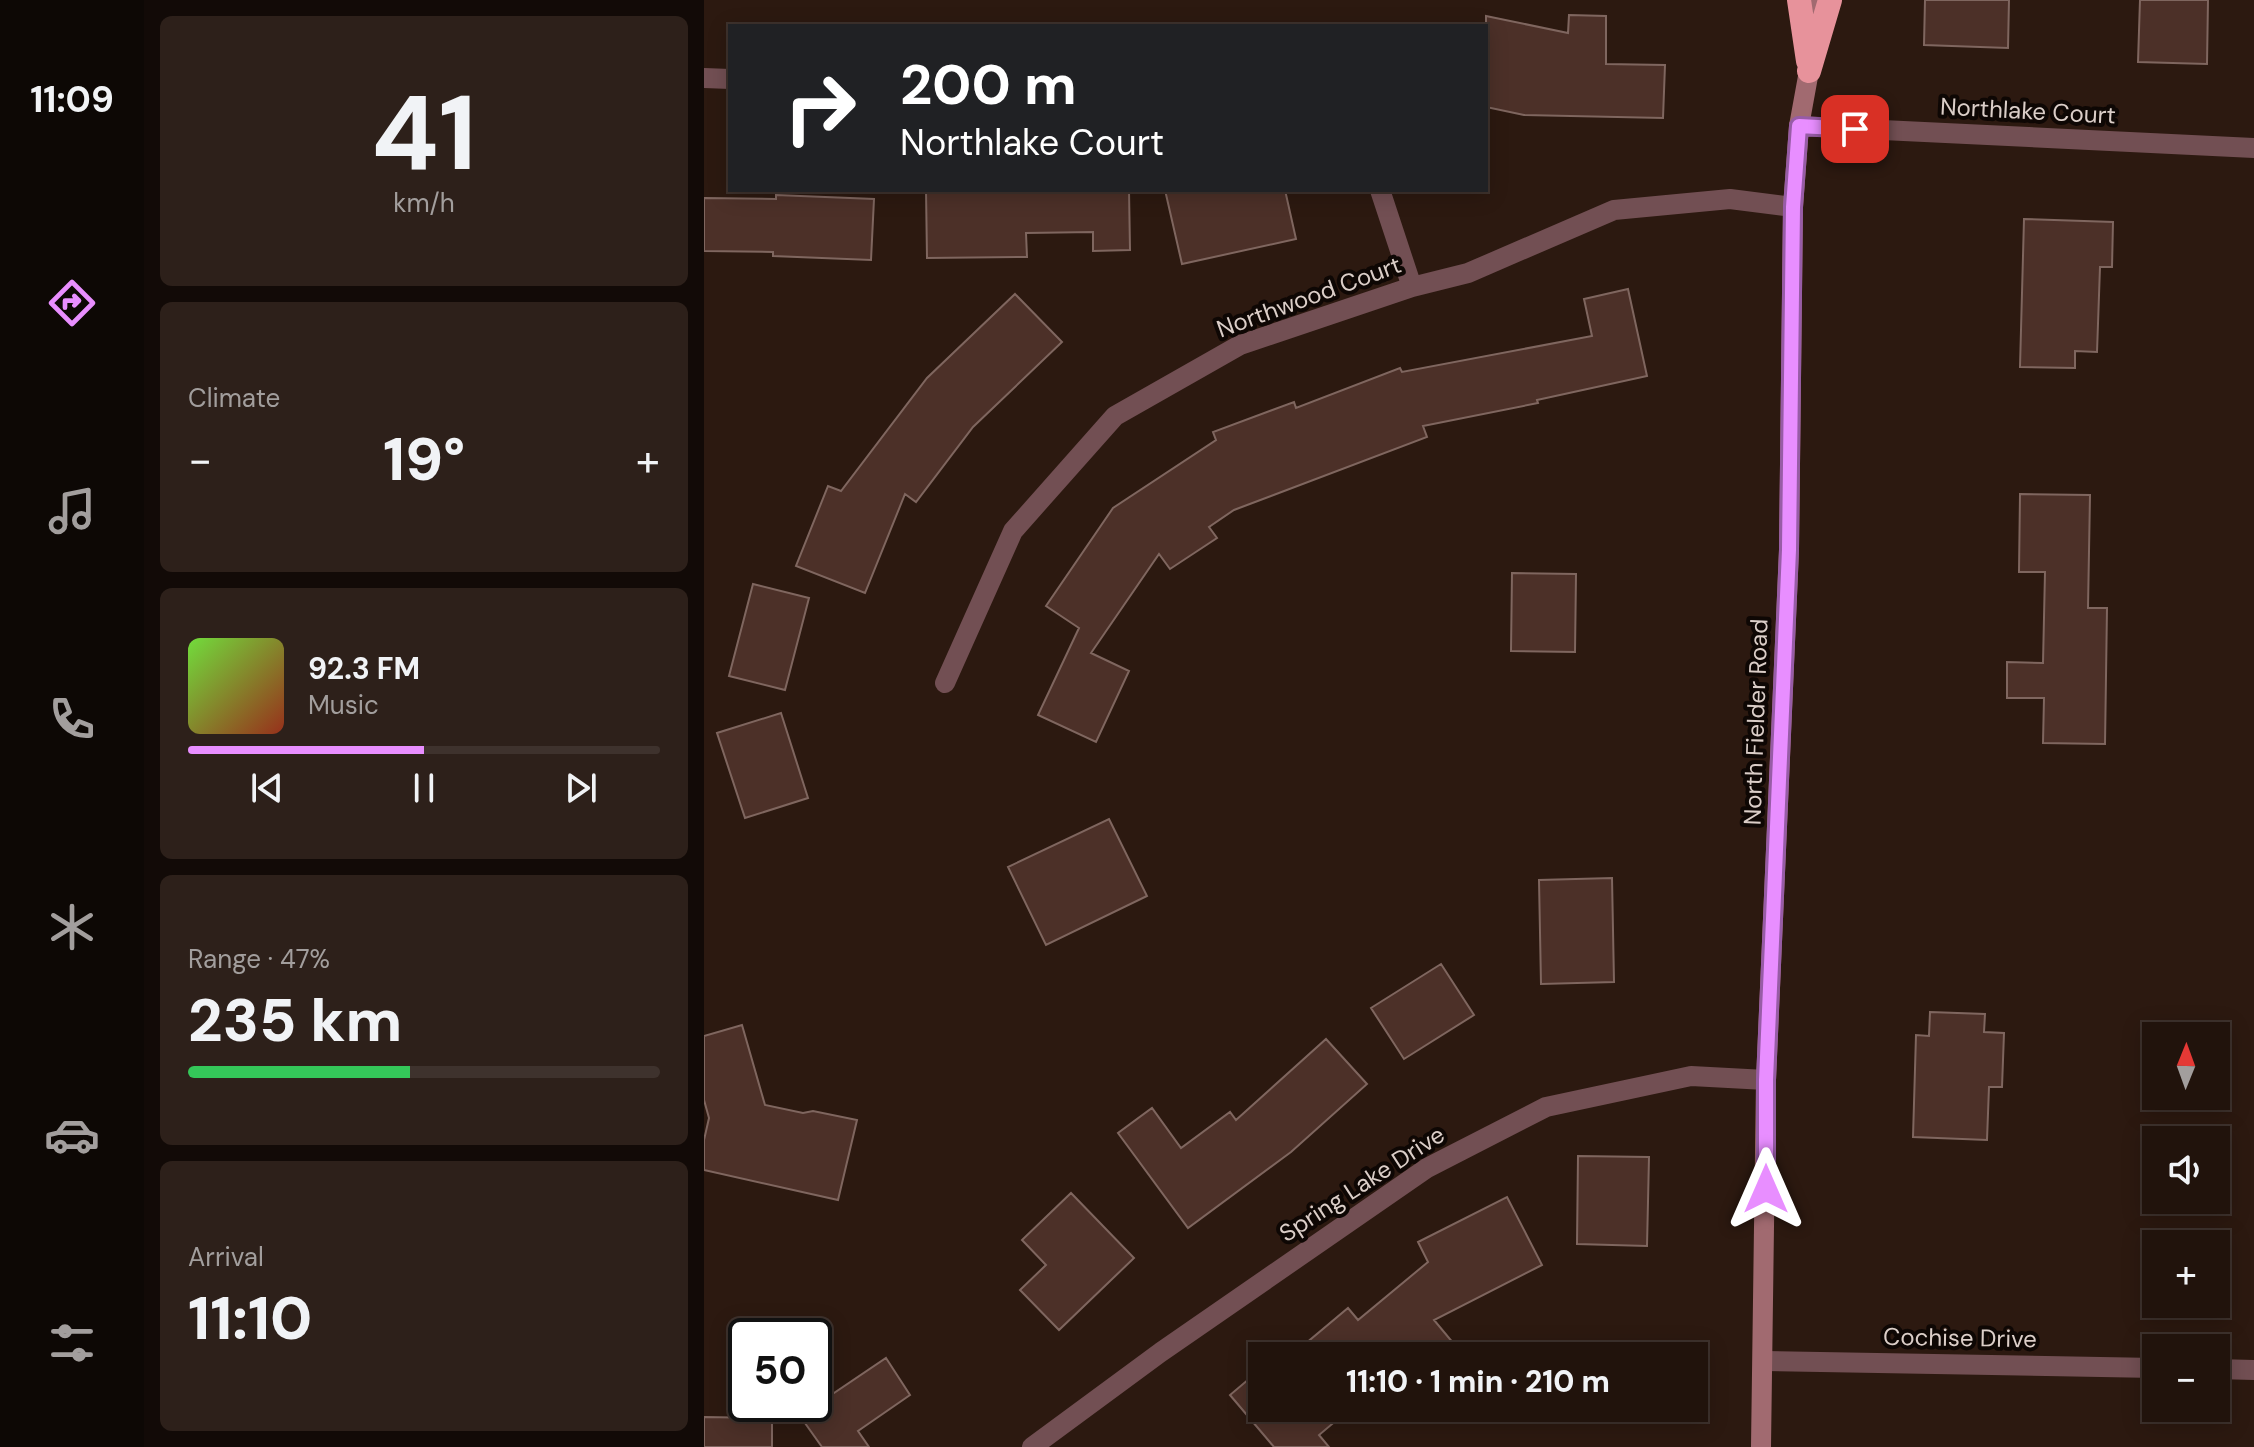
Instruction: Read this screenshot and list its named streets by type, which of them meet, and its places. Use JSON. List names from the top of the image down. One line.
{"streets":{"main road":["North Fielder Road"],"street":["Northlake Court","Northwood Court","Spring Lake Drive","Cochise Drive"]},"crossings":[["Northlake Court","North Fielder Road"],["Northwood Court","North Fielder Road"],["North Fielder Road","Spring Lake Drive"],["North Fielder Road","Cochise Drive"]],"north":"top","page":{"tabs":"11:09","tile":[["41","km/h"],"Climate",["Range · 47%","235 km"],["Arrival","11:10"]],"turn":["200 m","Northlake Court"],"heat":["−","19°","+"],"song":["92.3 FM","Music"],"map_buttons":["+","−"],"limit":"50","trip":"11:10 · 1 min · 210 m"}}
